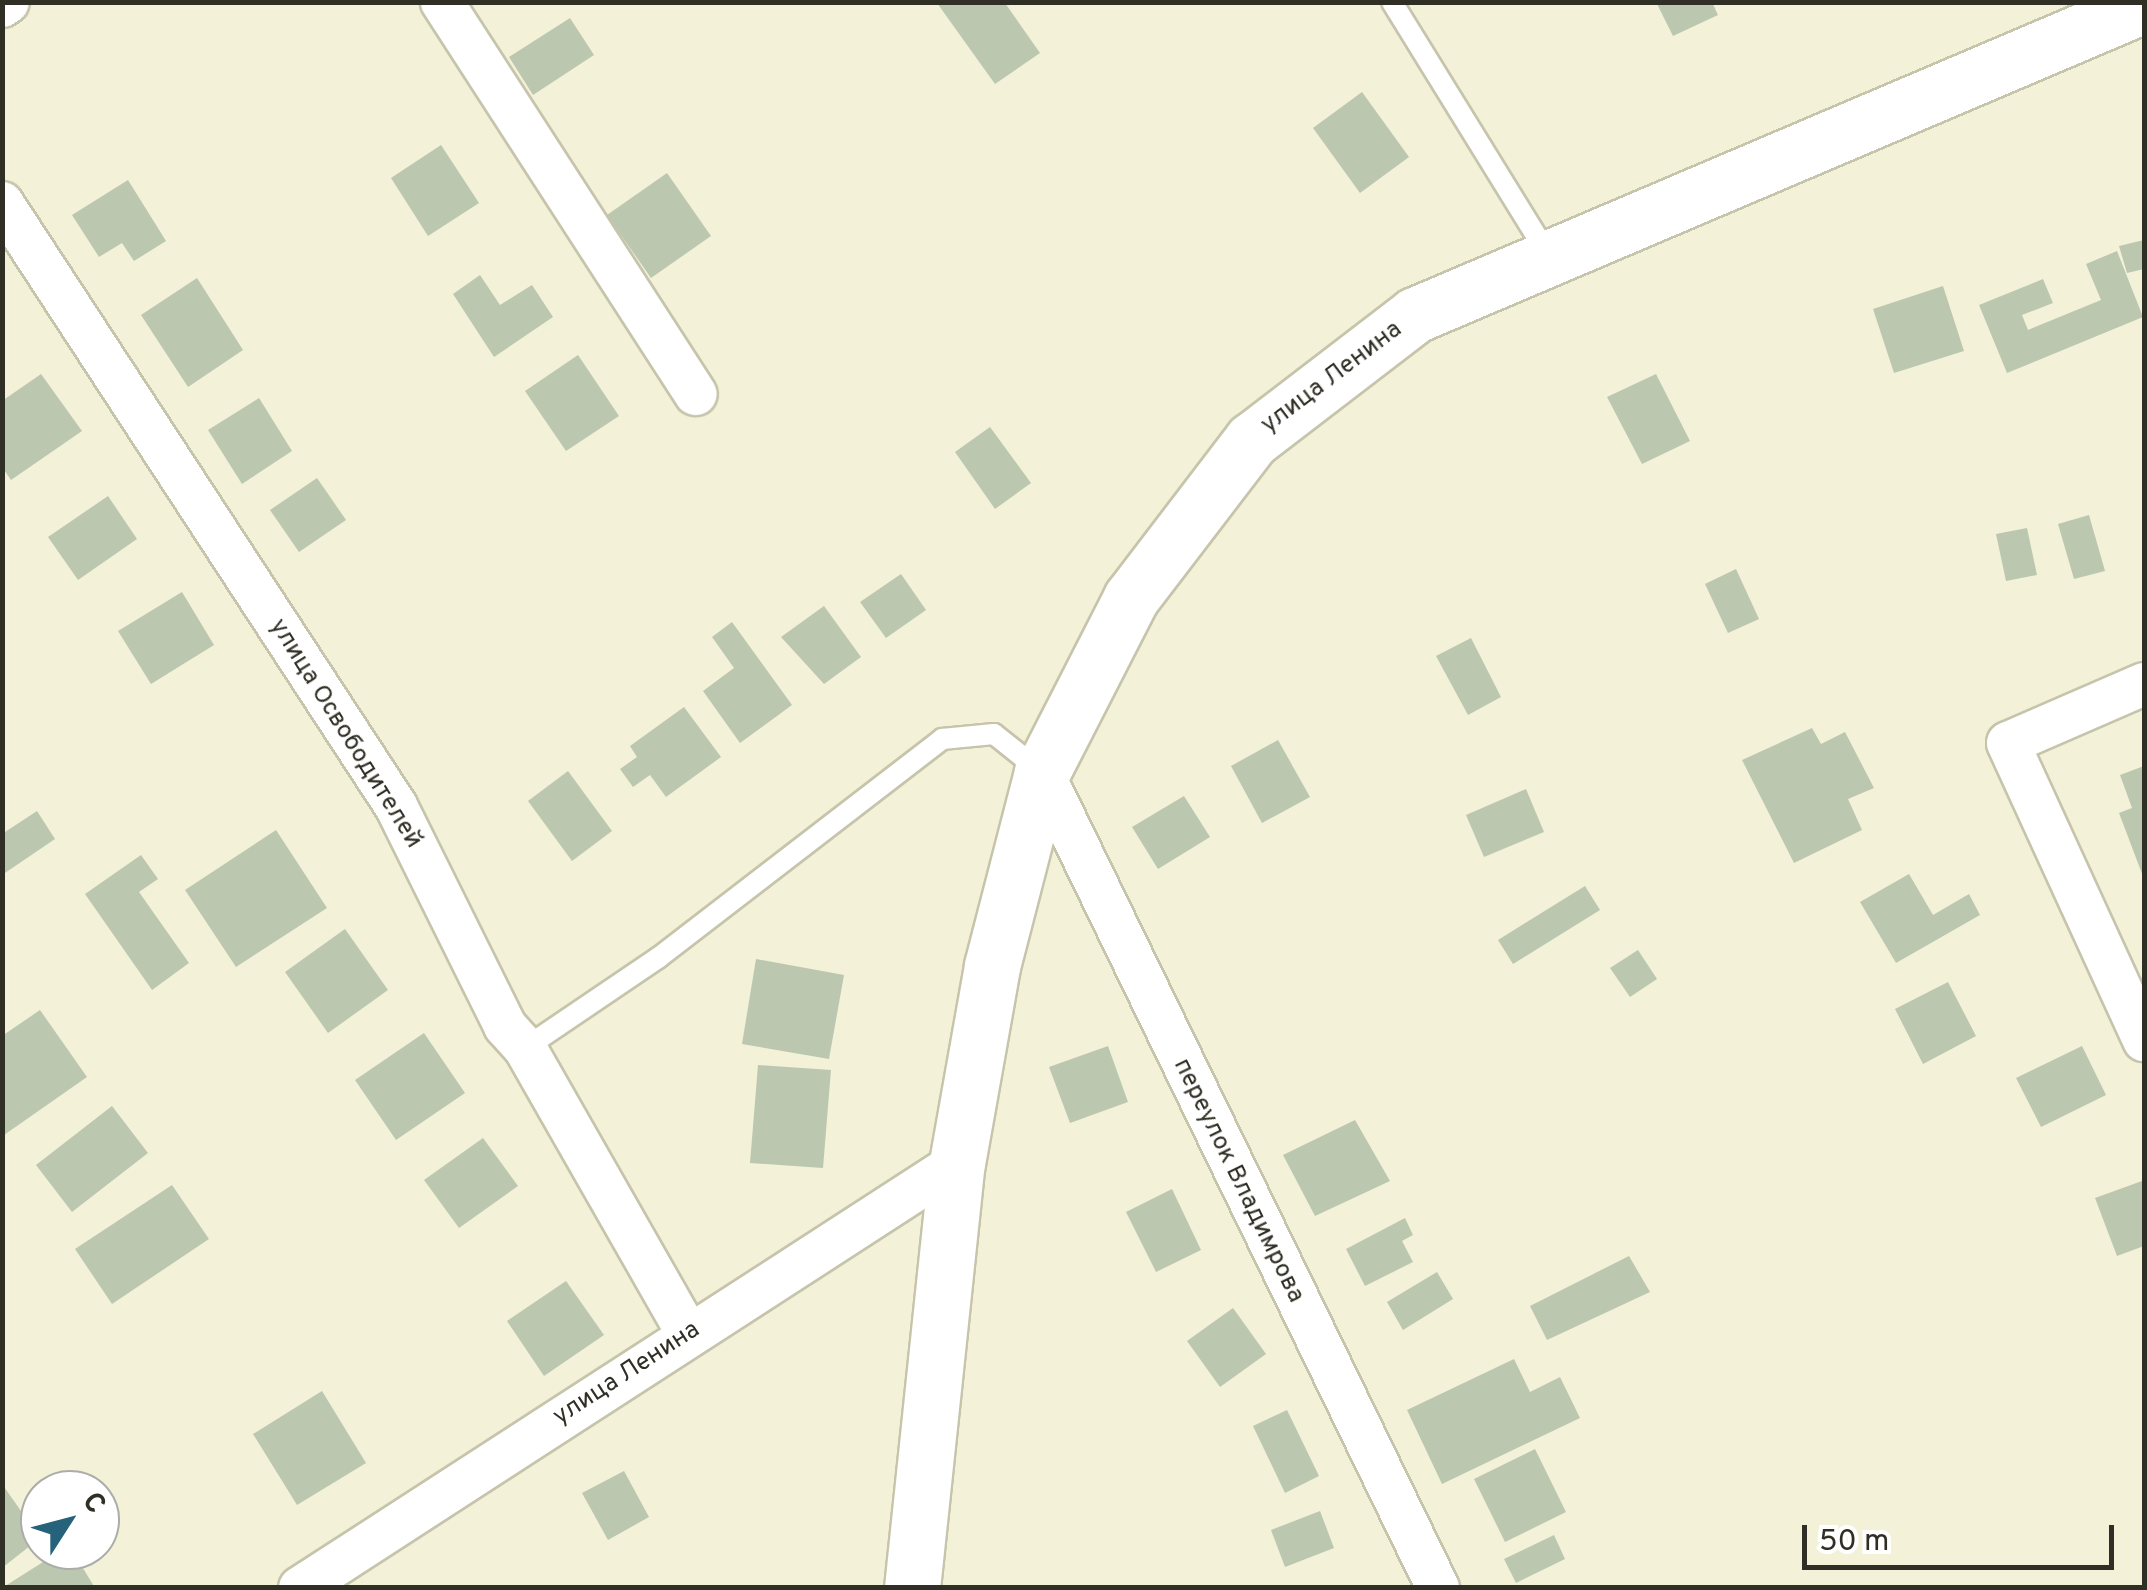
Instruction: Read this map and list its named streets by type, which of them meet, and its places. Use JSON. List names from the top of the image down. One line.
{"streets":{"main road":["улица Ленина"],"street":["улица Освободителей","переулок Владимрова"]},"crossings":[["улица Ленина","улица Освободителей"],["улица Ленина","переулок Владимрова"]],"scale_bar":"50 m","north":"top right"}
